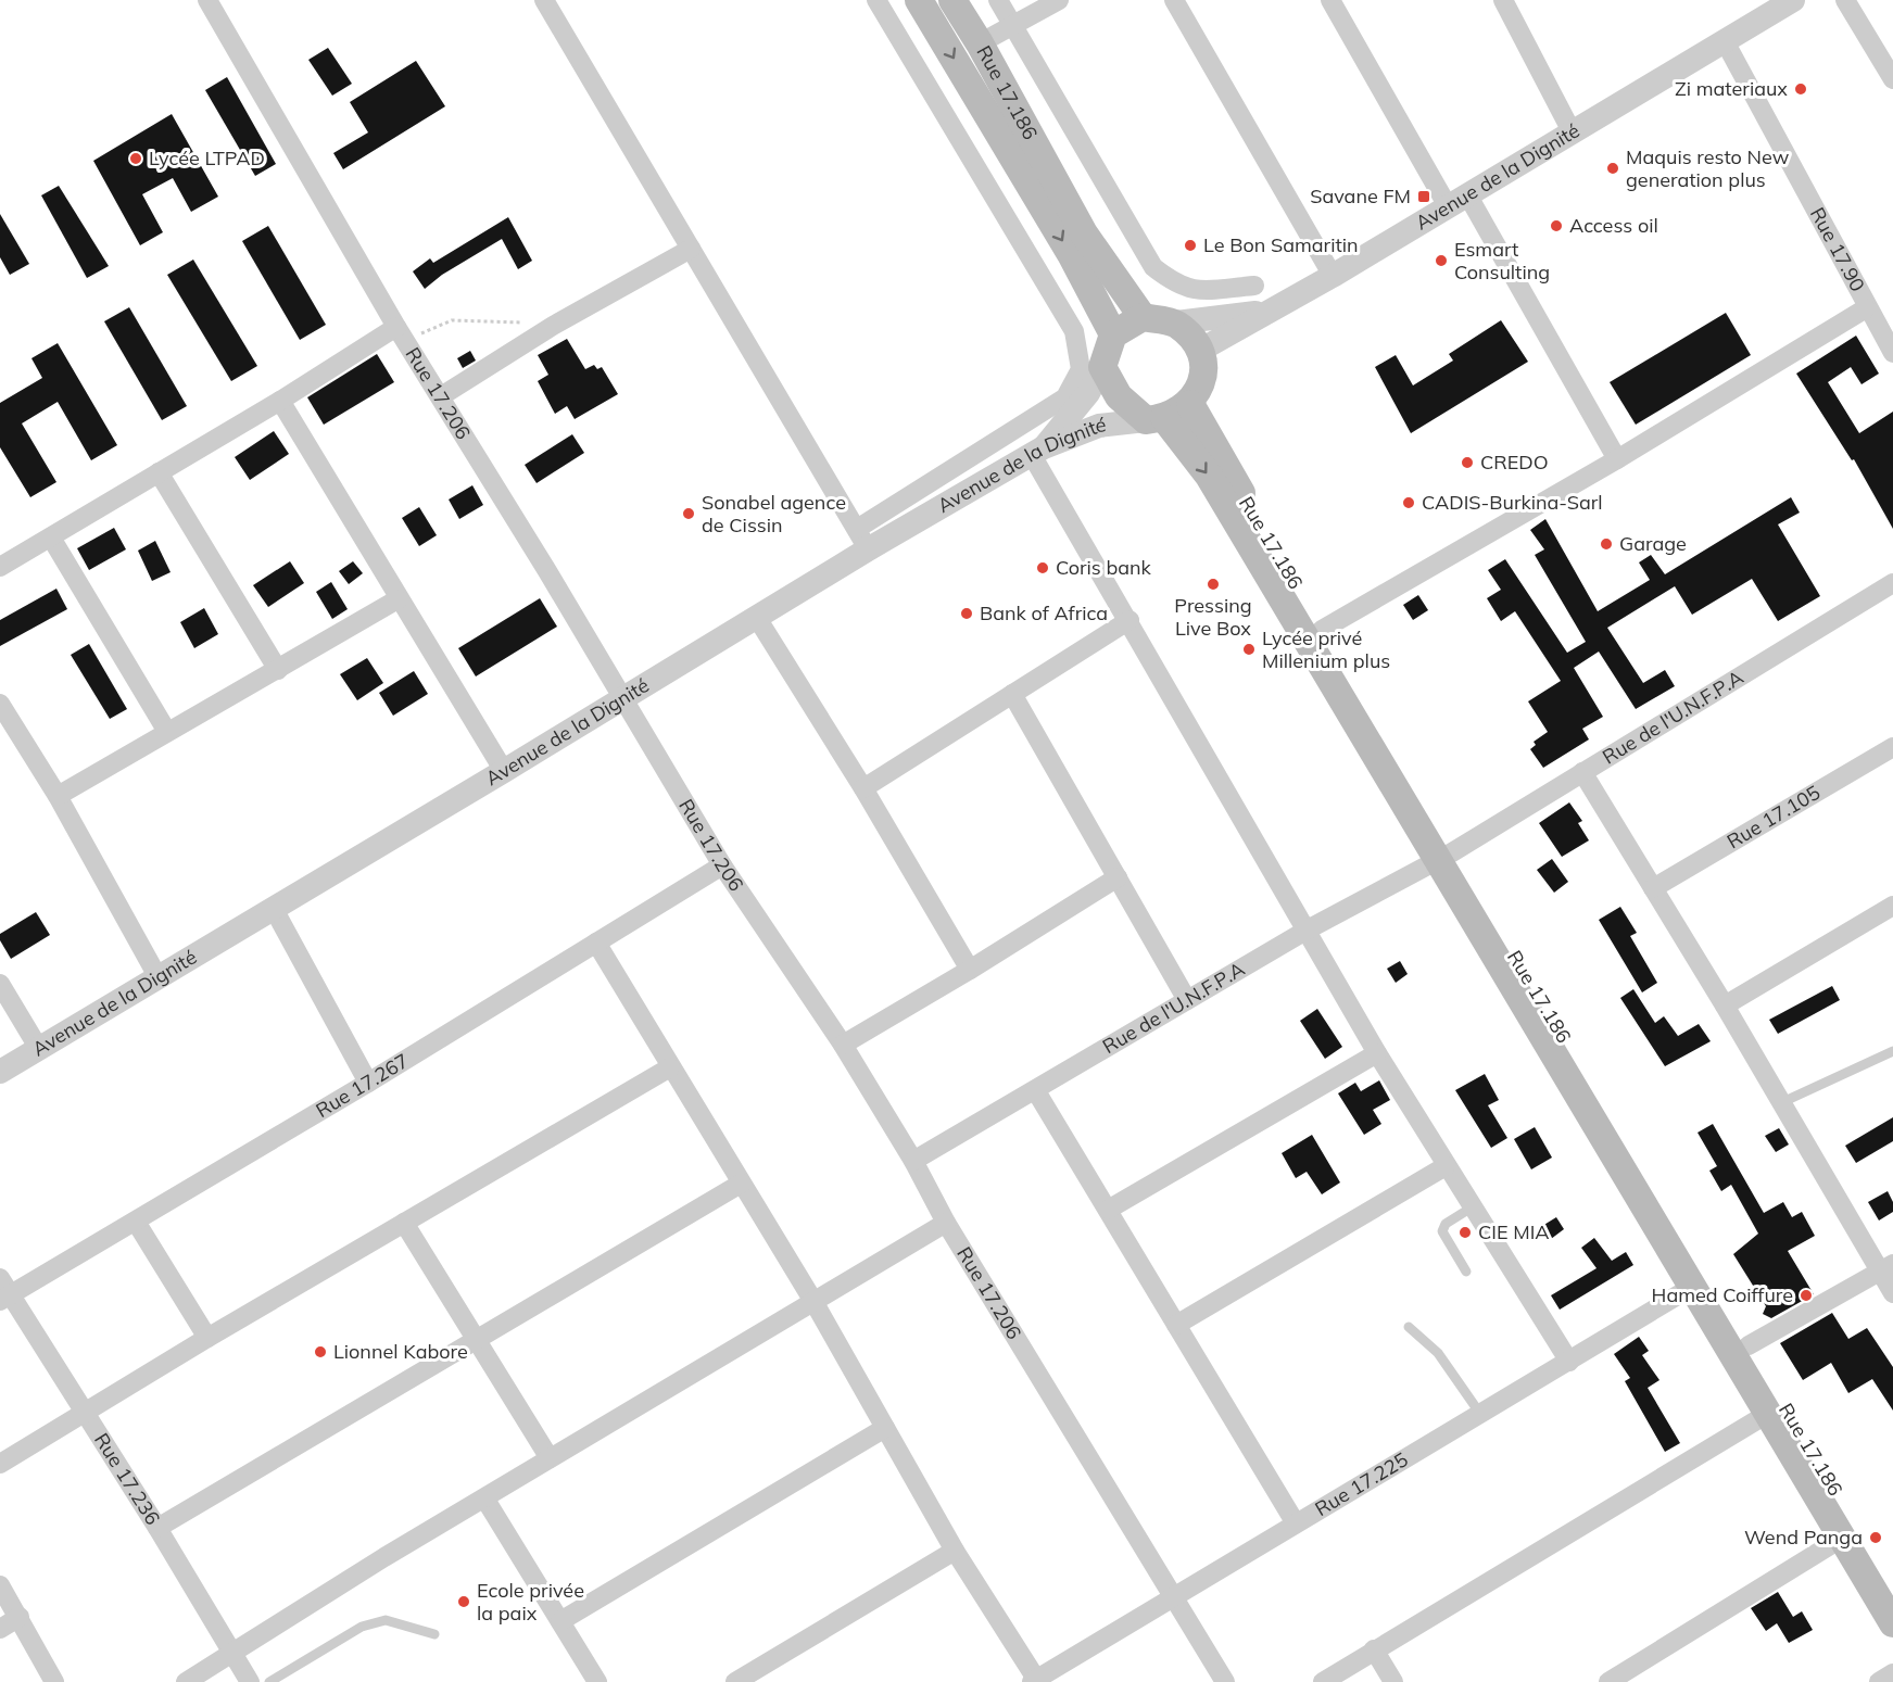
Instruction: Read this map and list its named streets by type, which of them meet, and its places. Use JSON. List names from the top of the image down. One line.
{"streets":{"main road":["Rue 17.186"],"street":["Avenue de la Dignité","Rue 17.90","Rue 17.206","Rue de l'U.N.F.P.A","Rue 17.105","Rue 17.267","Rue 17.236","Rue 17.225"]},"crossings":[["Rue 17.186","Avenue de la Dignité"],["Rue 17.186","Rue de l'U.N.F.P.A"],["Avenue de la Dignité","Rue 17.90"],["Avenue de la Dignité","Rue 17.206"],["Rue 17.206","Rue de l'U.N.F.P.A"],["Rue 17.206","Rue 17.267"],["Rue 17.206","Rue 17.225"],["Rue 17.267","Rue 17.236"]],"places":{"other":["Zi materiaux","Lycée LTPAD","Maquis resto New generation plus","Access oil","Le Bon Samaritin","Esmart Consulting","CREDO","CADIS-Burkina-Sarl","Sonabel agence de Cissin","Garage","Coris bank","Pressing Live Box","Bank of Africa","Lycée privé Millenium plus","CIE MIA","Hamed Coiffure","Lionnel Kabore","Wend Panga","Ecole privée la paix"],"transit":["Savane FM"]}}
